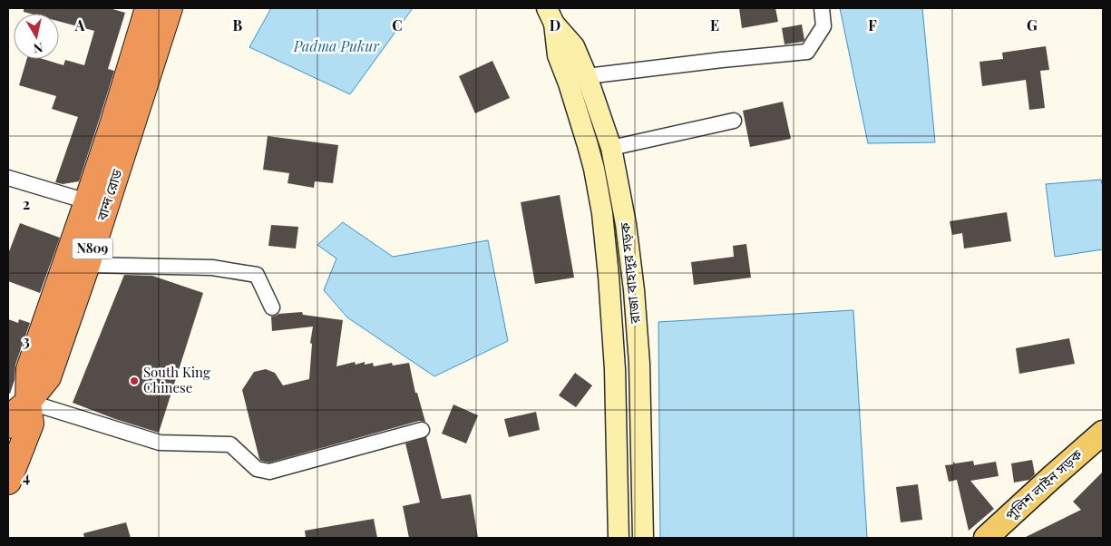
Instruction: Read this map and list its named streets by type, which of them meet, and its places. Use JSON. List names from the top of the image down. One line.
{"streets":{"highway":["বান্দ রোড","N809"],"main road":["রাজা বাহাদুর সড়ক","পুলিশ লাইন সড়ক"]},"water":["Padma Pukur"],"places":["South King Chinese"],"north":"bottom","grid":{"columns":["A","B","C","D","E","F","G"],"rows":["2","3","4"]}}
